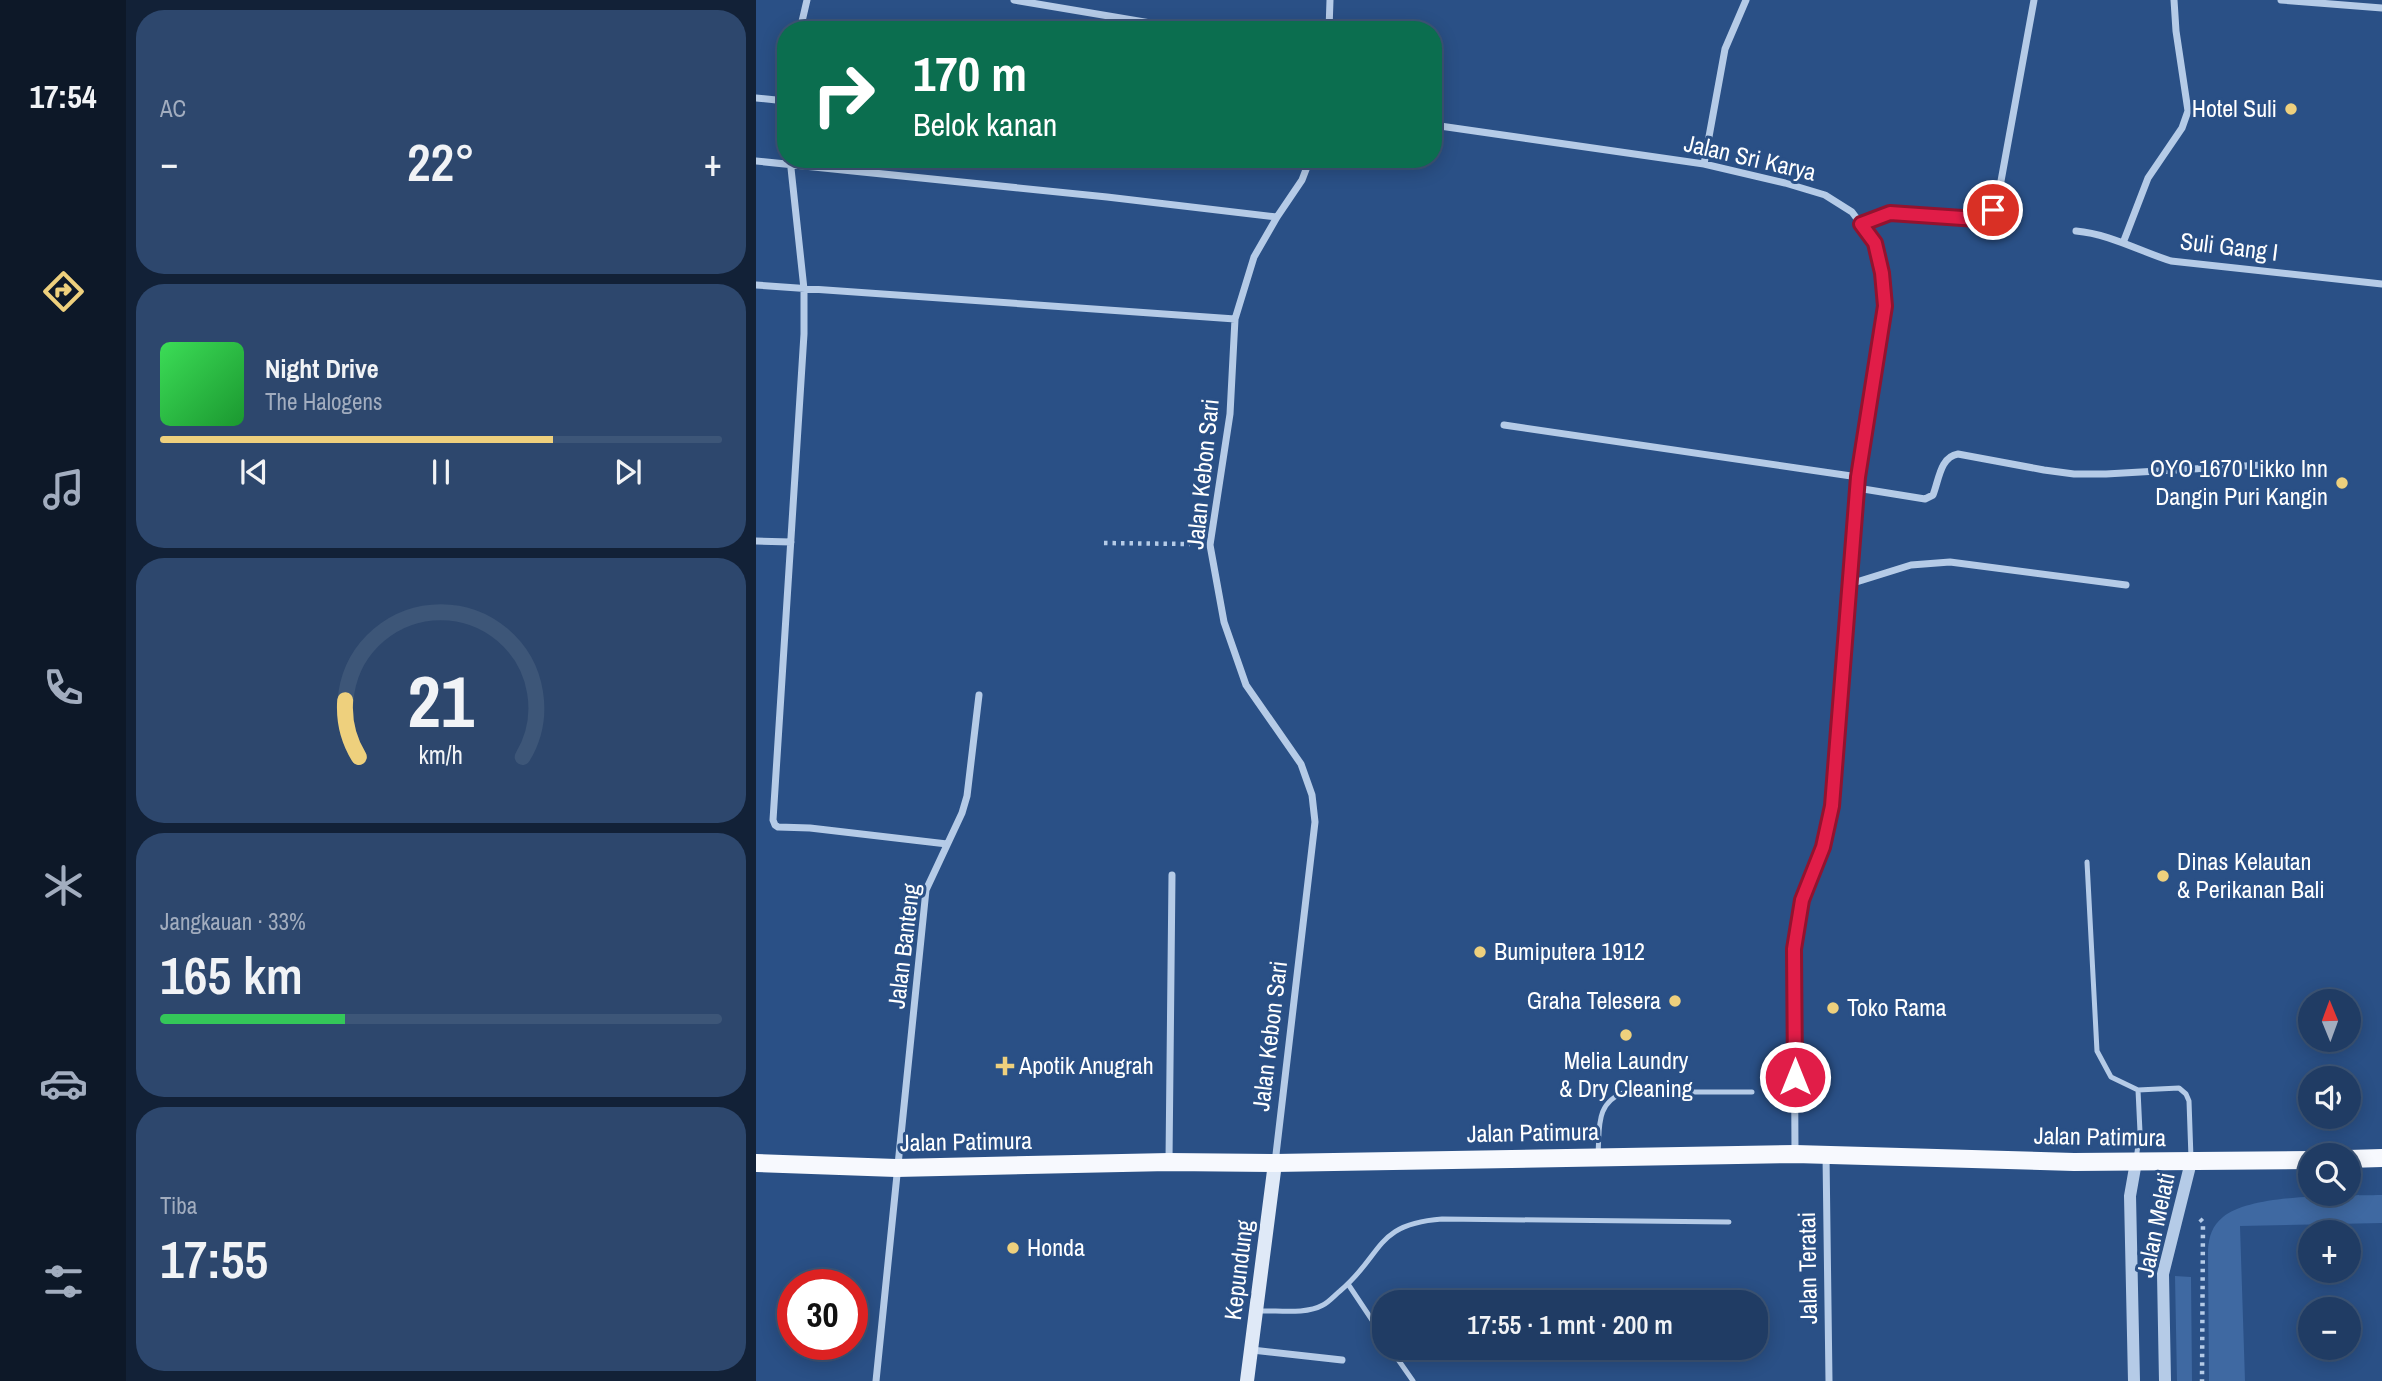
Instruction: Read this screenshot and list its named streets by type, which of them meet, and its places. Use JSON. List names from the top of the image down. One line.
{"streets":{"main road":["Jalan Patimura","Kepundung"],"street":["Jalan Sri Karya","Suli Gang I","Jalan Kebon Sari","Jalan Banteng","Jalan Melati","Jalan Teratai"]},"crossings":[["Jalan Sri Karya","Jalan Patimura"],["Jalan Kebon Sari","Jalan Patimura"],["Jalan Kebon Sari","Kepundung"],["Jalan Banteng","Jalan Patimura"],["Jalan Patimura","Jalan Melati"],["Jalan Patimura","Jalan Teratai"],["Jalan Patimura","Kepundung"]],"places":{"other":["Hotel Suli","OYO 1670 Likko Inn Dangin Puri Kangin","Dinas Kelautan & Perikanan Bali","Bumiputera 1912","Graha Telesera","Toko Rama","Melia Laundry & Dry Cleaning","Honda"],"health":["Apotik Anugrah"]},"north":"top","page":{"tabs":"17:54","tile":["AC",["Jangkauan · 33%","165 km"],["Tiba","17:55"]],"turn":["170 m","Belok kanan"],"heat":["−","22°","+"],"song":["Night Drive","The Halogens"],"map_buttons":["+","−"],"limit":"30","trip":"17:55 · 1 mnt · 200 m","gauge":["21","km/h"]}}
